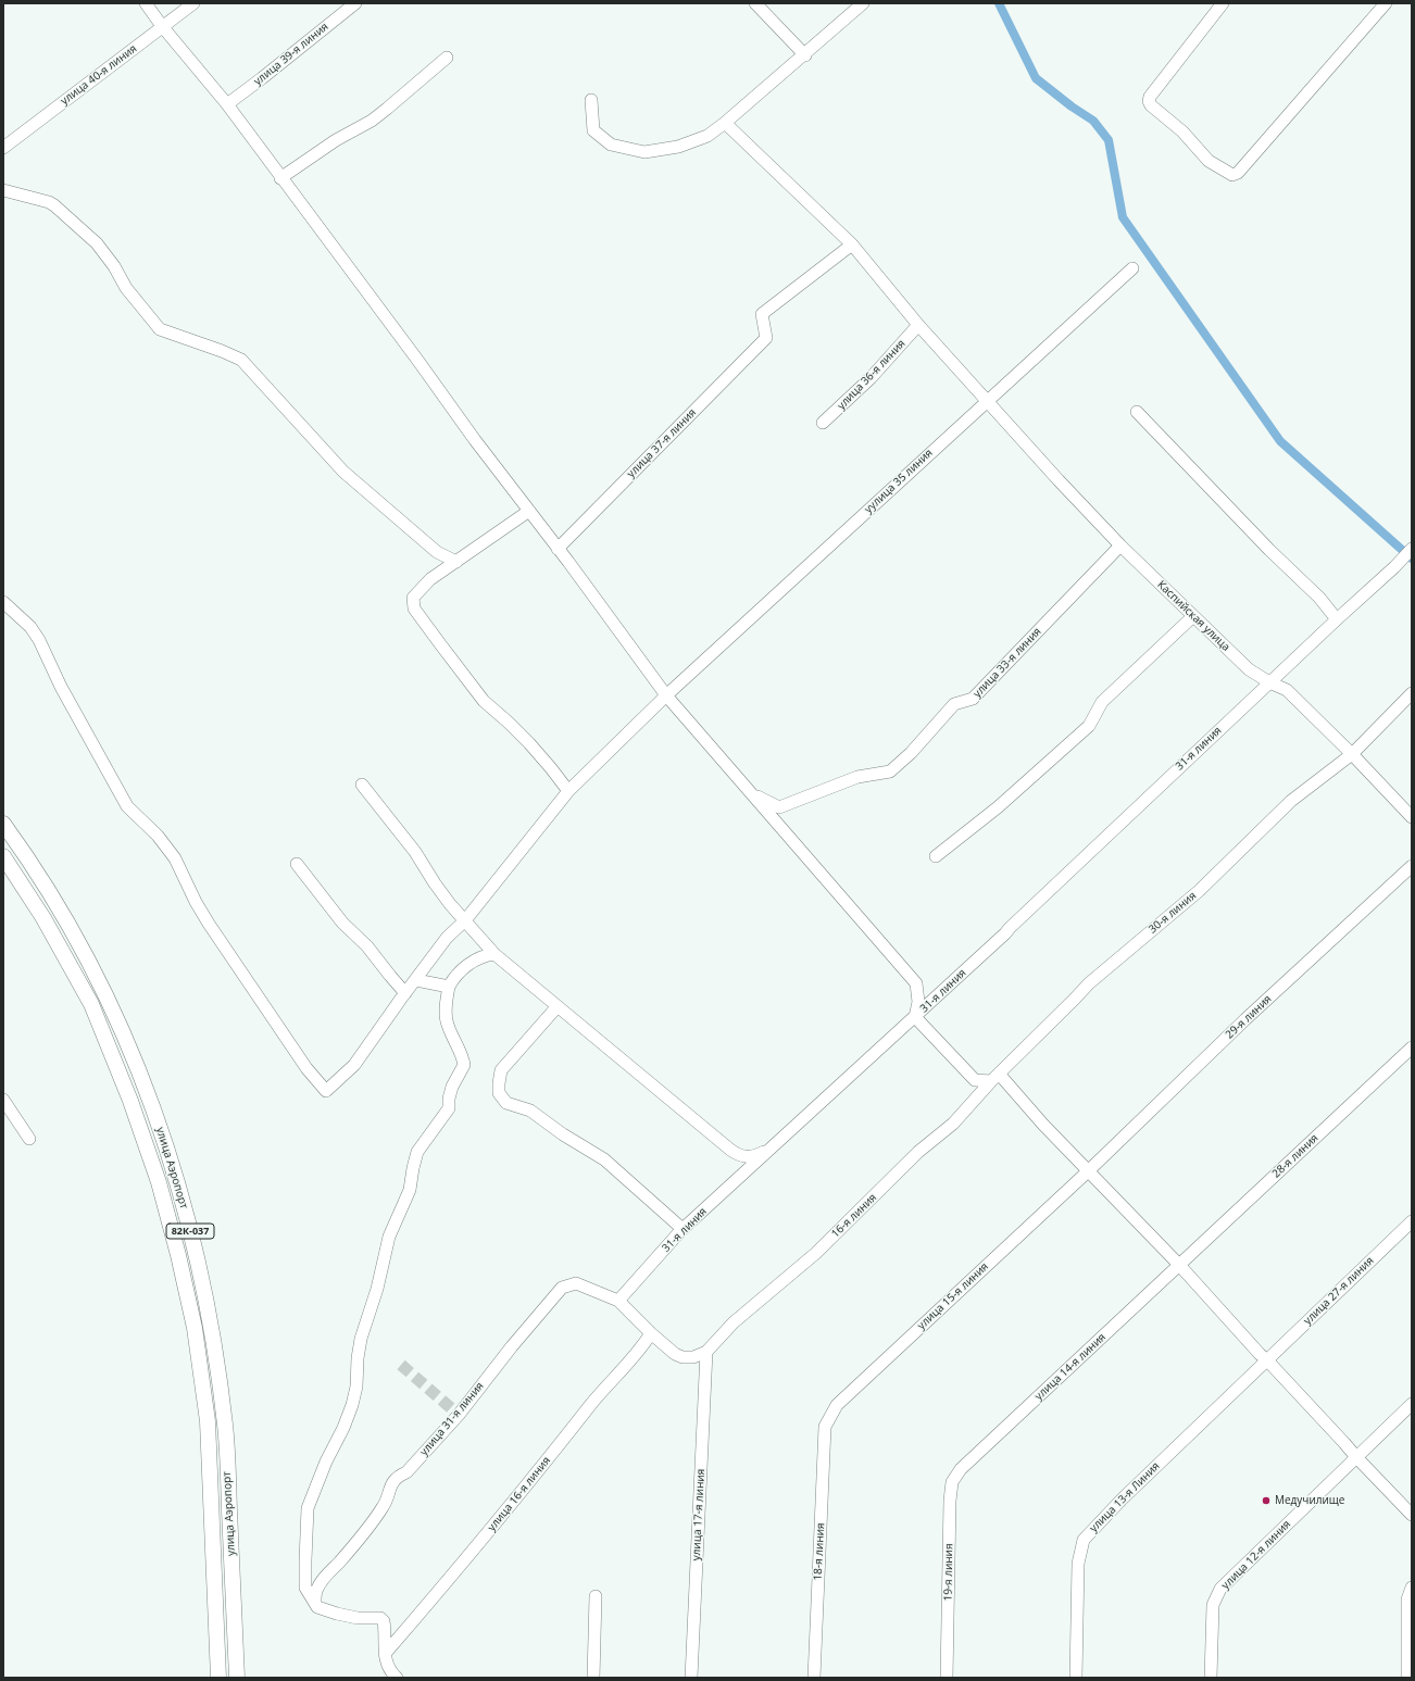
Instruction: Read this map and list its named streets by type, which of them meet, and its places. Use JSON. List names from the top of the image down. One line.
{"streets":{"main road":["улица Аэропорт","82К-037"],"street":["улица 39-я линия","улица 40-я линия","улица 36-я линия","улица 37-я линия","уулица 35 линия","Каспийская улица","улица 33-я линия","31-я линия","30-я линия","29-я линия","28-я линия","16-я линия","улица 27-я линия","улица 15-я линия","улица 14-я линия","улица 31-я линия","улица 16-я линия","улица 13-я Линия","улица 17-я линия","18-я линия","улица 12-я линия","19-я линия"]},"crossings":[["улица 36-я линия","Каспийская улица"],["улица 37-я линия","Каспийская улица"],["уулица 35 линия","Каспийская улица"],["Каспийская улица","улица 33-я линия"],["Каспийская улица","31-я линия"],["Каспийская улица","30-я линия"],["31-я линия","улица 31-я линия"],["30-я линия","16-я линия"],["29-я линия","улица 15-я линия"],["28-я линия","улица 14-я линия"],["16-я линия","улица 17-я линия"],["улица 27-я линия","улица 13-я Линия"],["улица 15-я линия","18-я линия"],["улица 14-я линия","19-я линия"]],"places":["Медучилище"]}
